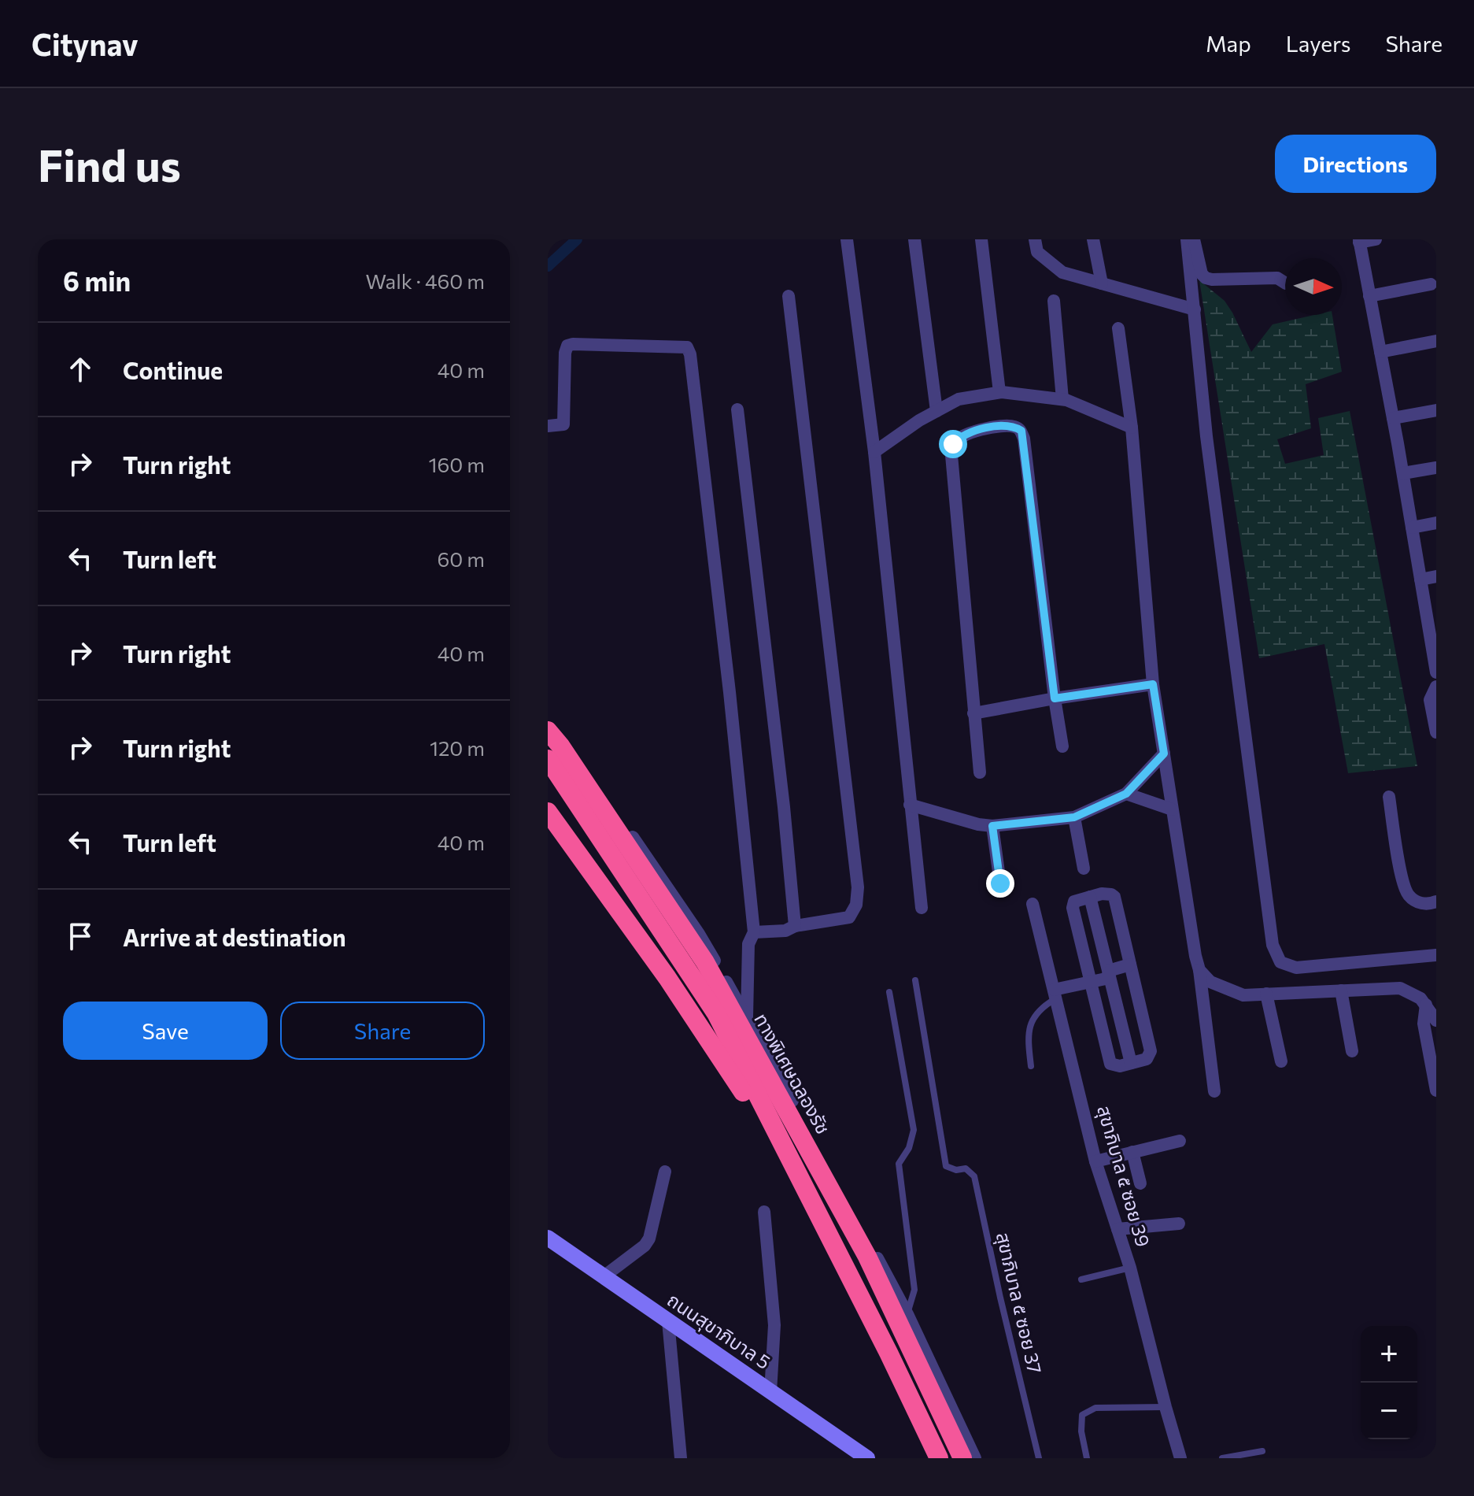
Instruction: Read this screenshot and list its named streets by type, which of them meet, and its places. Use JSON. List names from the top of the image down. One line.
{"streets":{"highway":["ทางพิเศษฉลองรัช"],"main road":["ถนนสุขาภิบาล 5"],"street":["สุขาภิบาล ๕ ซอย 39"],"lane":["สุขาภิบาล ๕ ซอย 37"]},"north":"right","page":{"header":"Citynav","nav":["Map","Layers","Share"],"buttons":["Directions",["Save","Share"]],"title":"Find us","heading":["6 min","Walk · 460 m"],"list":[["Continue","40 m"],["Turn right","160 m"],["Turn left","60 m"],["Turn right","40 m"],["Turn right","120 m"],["Turn left","40 m"],"Arrive at destination"],"map_buttons":["+","−"]}}
